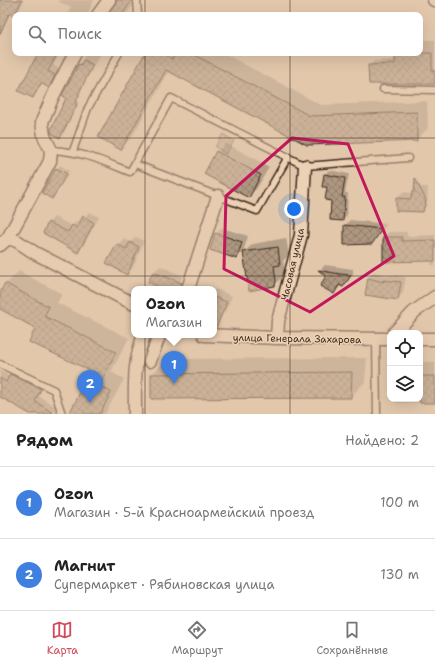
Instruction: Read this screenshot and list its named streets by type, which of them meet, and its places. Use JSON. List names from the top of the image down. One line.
{"streets":{"street":["Часовая улица","улица Генерала Захарова"]},"crossings":[["Часовая улица","улица Генерала Захарова"]],"page":{"search":"Поиск","popup":["Ozon","Магазин"],"pins":["1","2"],"heading":["Рядом","Найдено: 2"],"list":[{"mark":"1","name":"Ozon","note":"Магазин · 5-й Красноармейский проезд","value":"100 m"},{"mark":"2","name":"Магнит","note":"Супермаркет · Рябиновская улица","value":"130 m"}],"nav":["Карта","Маршрут","Сохранённые"]}}
